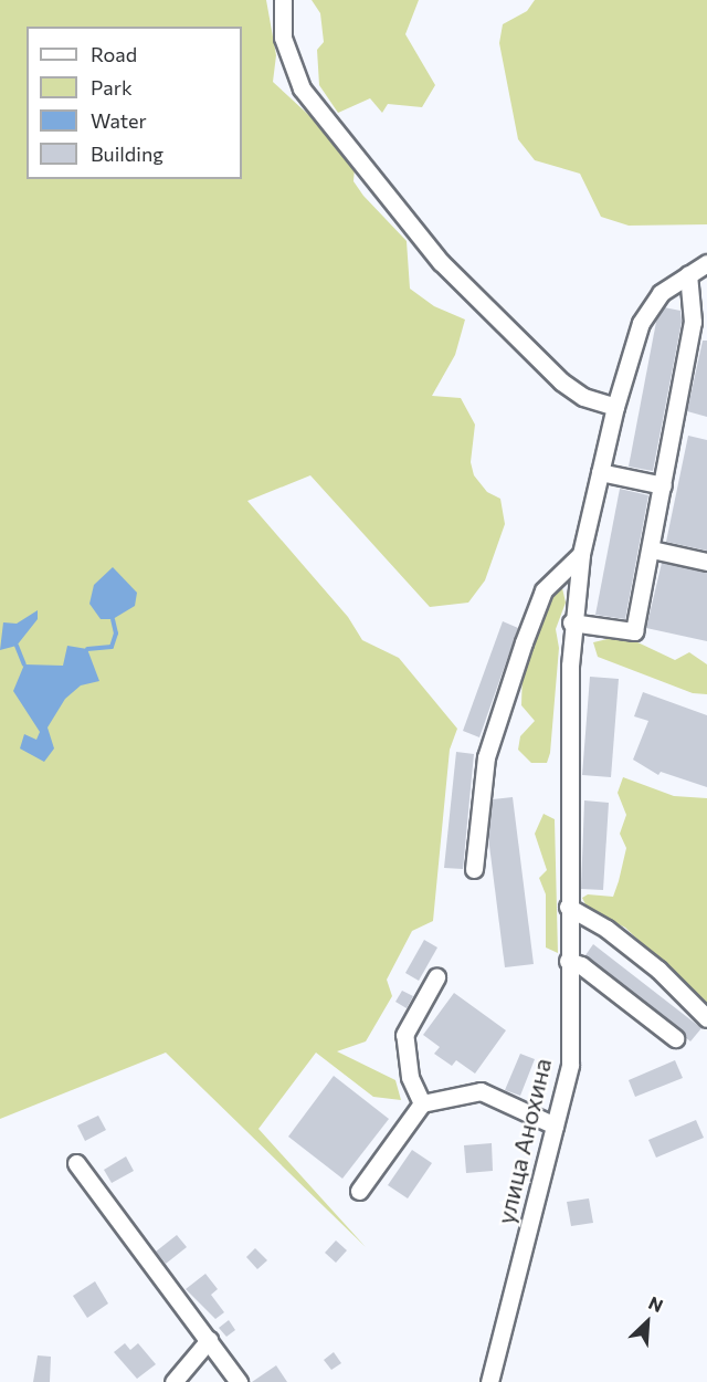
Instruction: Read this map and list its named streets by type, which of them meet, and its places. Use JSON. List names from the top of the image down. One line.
{"streets":{"street":["улица Анохина"]},"legend":["Road","Park","Water","Building"],"north":"top right"}
